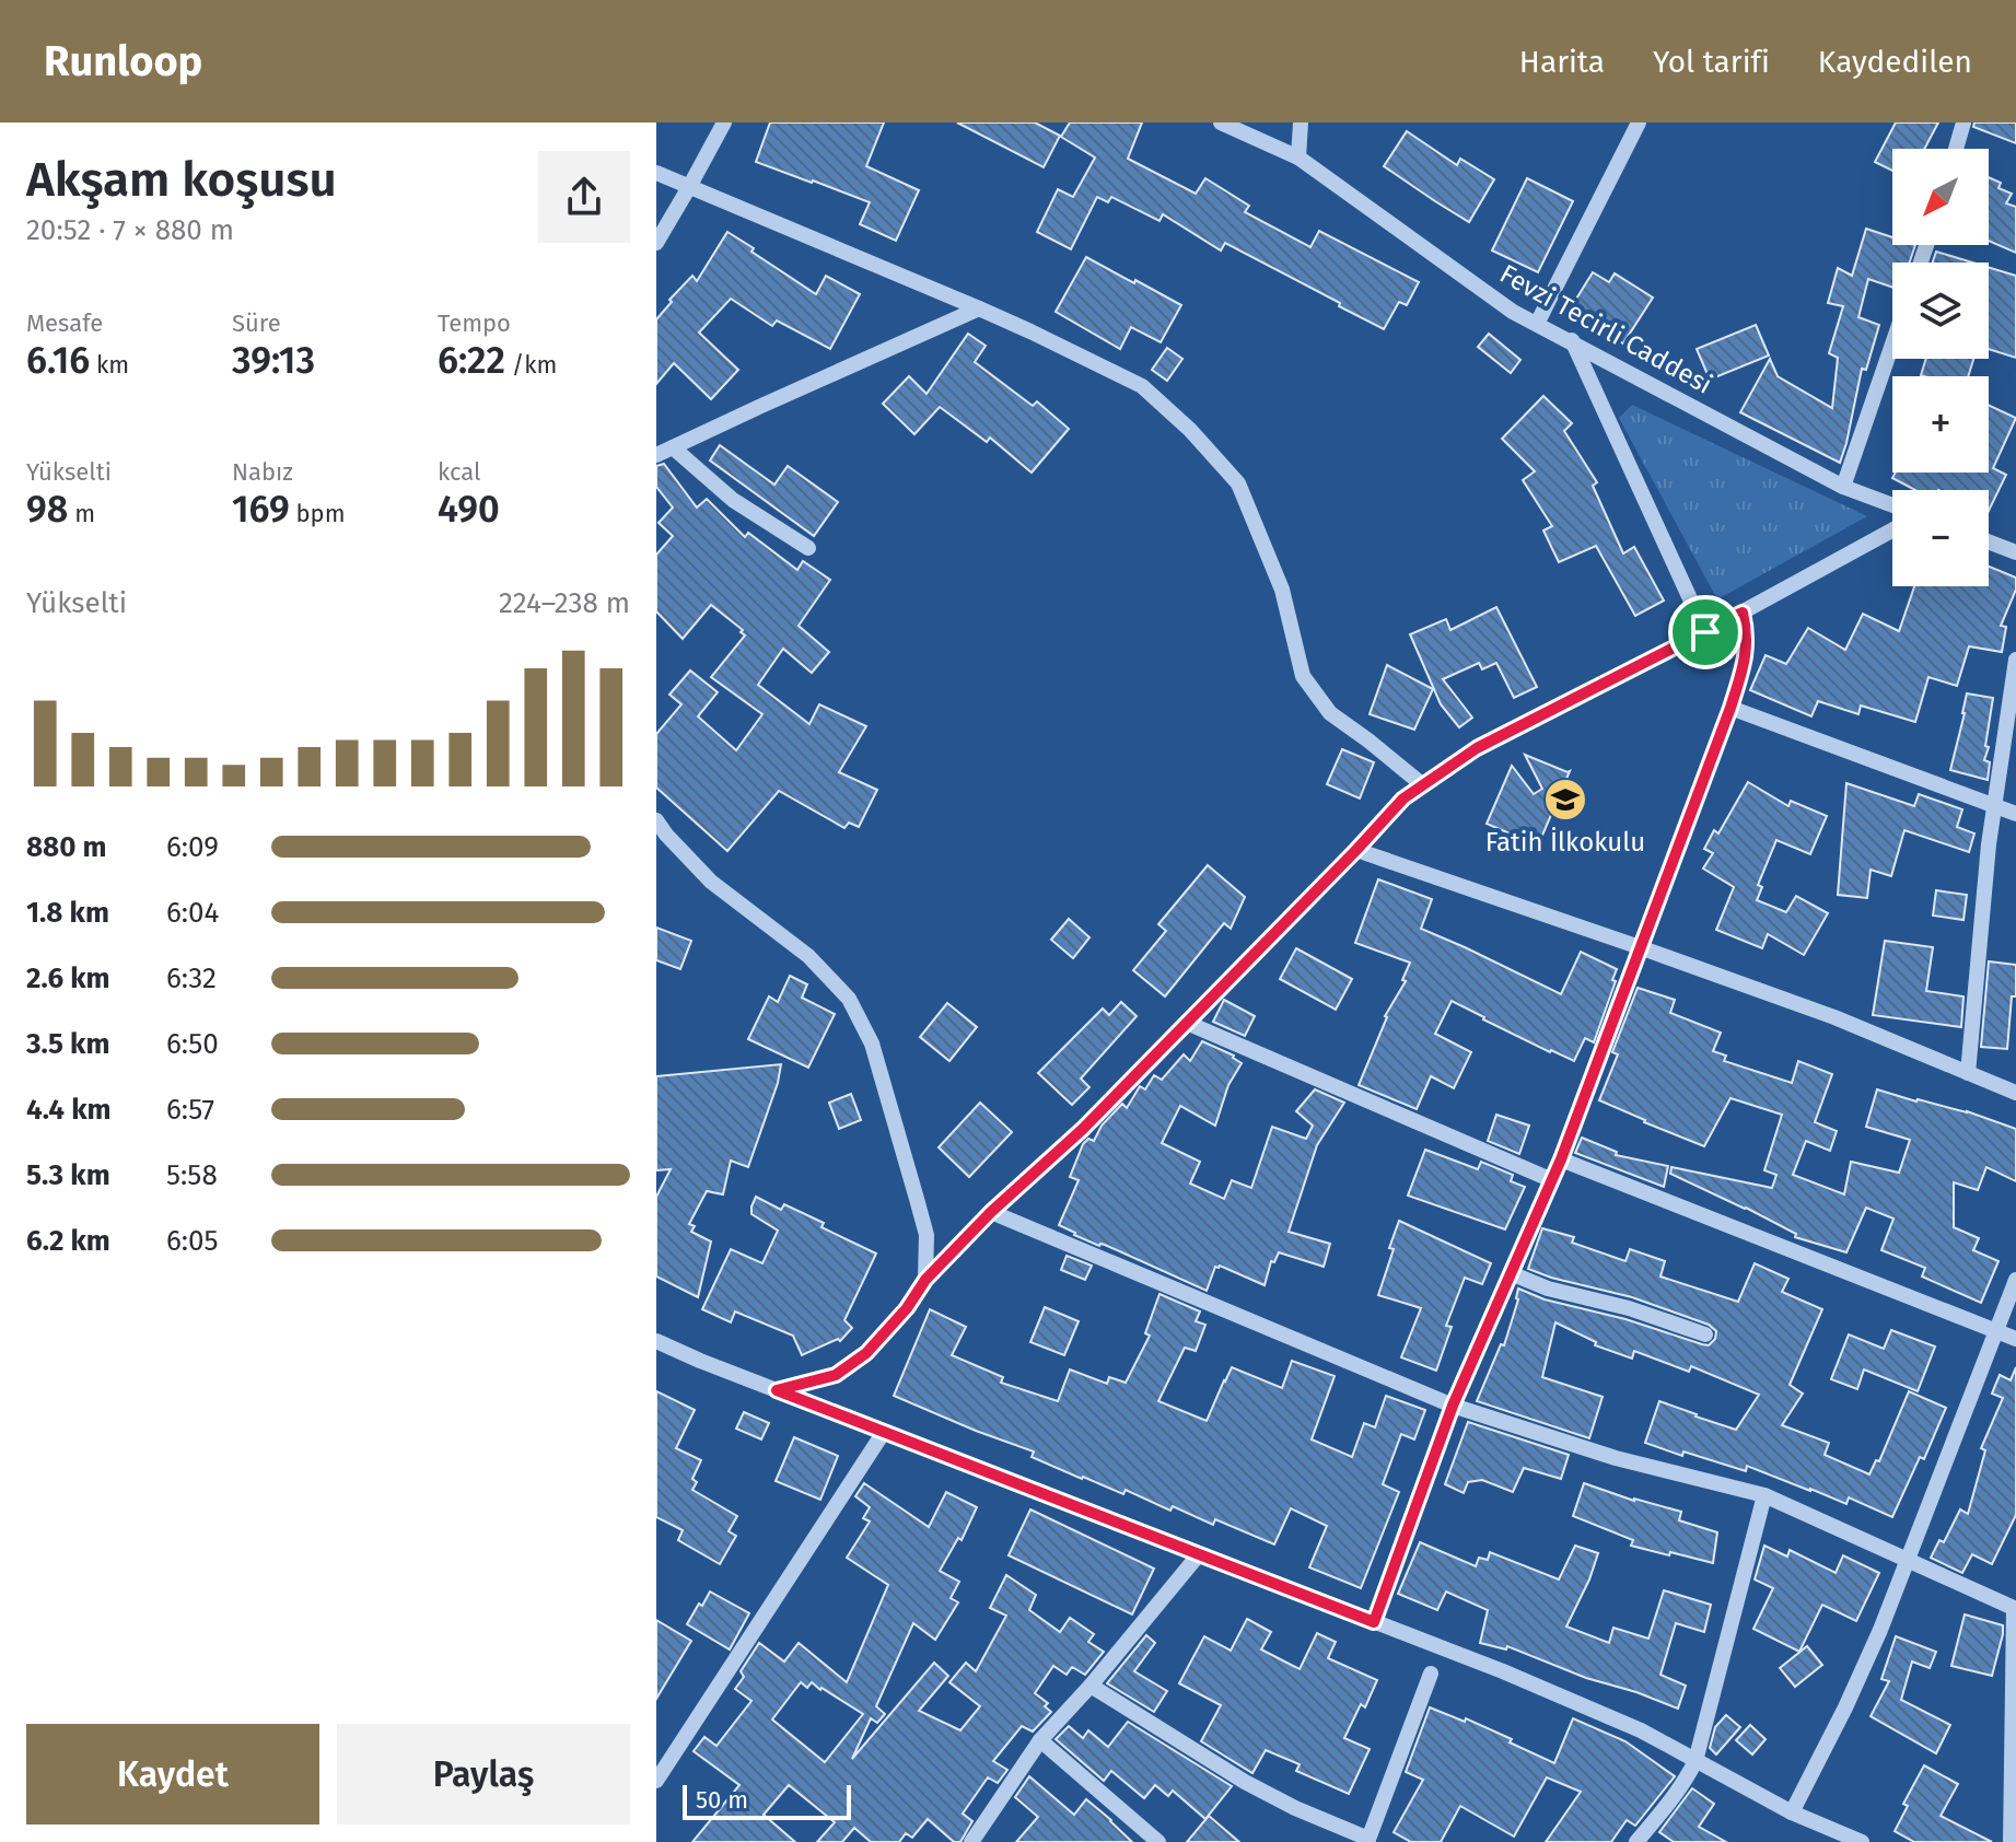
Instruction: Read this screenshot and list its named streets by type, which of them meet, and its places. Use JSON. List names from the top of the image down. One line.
{"streets":{"street":["Fevzi Tecirli Caddesi"]},"places":{"school or university":["Fatih İlkokulu"]},"scale_bar":"50 m","north":"bottom left","page":{"header":"Runloop","nav":["Harita","Yol tarifi","Kaydedilen"],"heading":["Akşam koşusu","20:52 · 7 × 880 m"],"map_buttons":["+","−"],"stats":[["Mesafe","6.16 km"],["Süre","39:13"],["Tempo","6:22 /km"],["Yükselti","98 m"],["Nabız","169 bpm"],["kcal","490"]],"chart":["Yükselti","224–238 m"],"list":[{"name":"880 m","note":"6:09"},{"name":"1.8 km","note":"6:04"},{"name":"2.6 km","note":"6:32"},{"name":"3.5 km","note":"6:50"},{"name":"4.4 km","note":"6:57"},{"name":"5.3 km","note":"5:58"},{"name":"6.2 km","note":"6:05"}],"buttons":["Kaydet","Paylaş"],"scale":"50 m"}}
